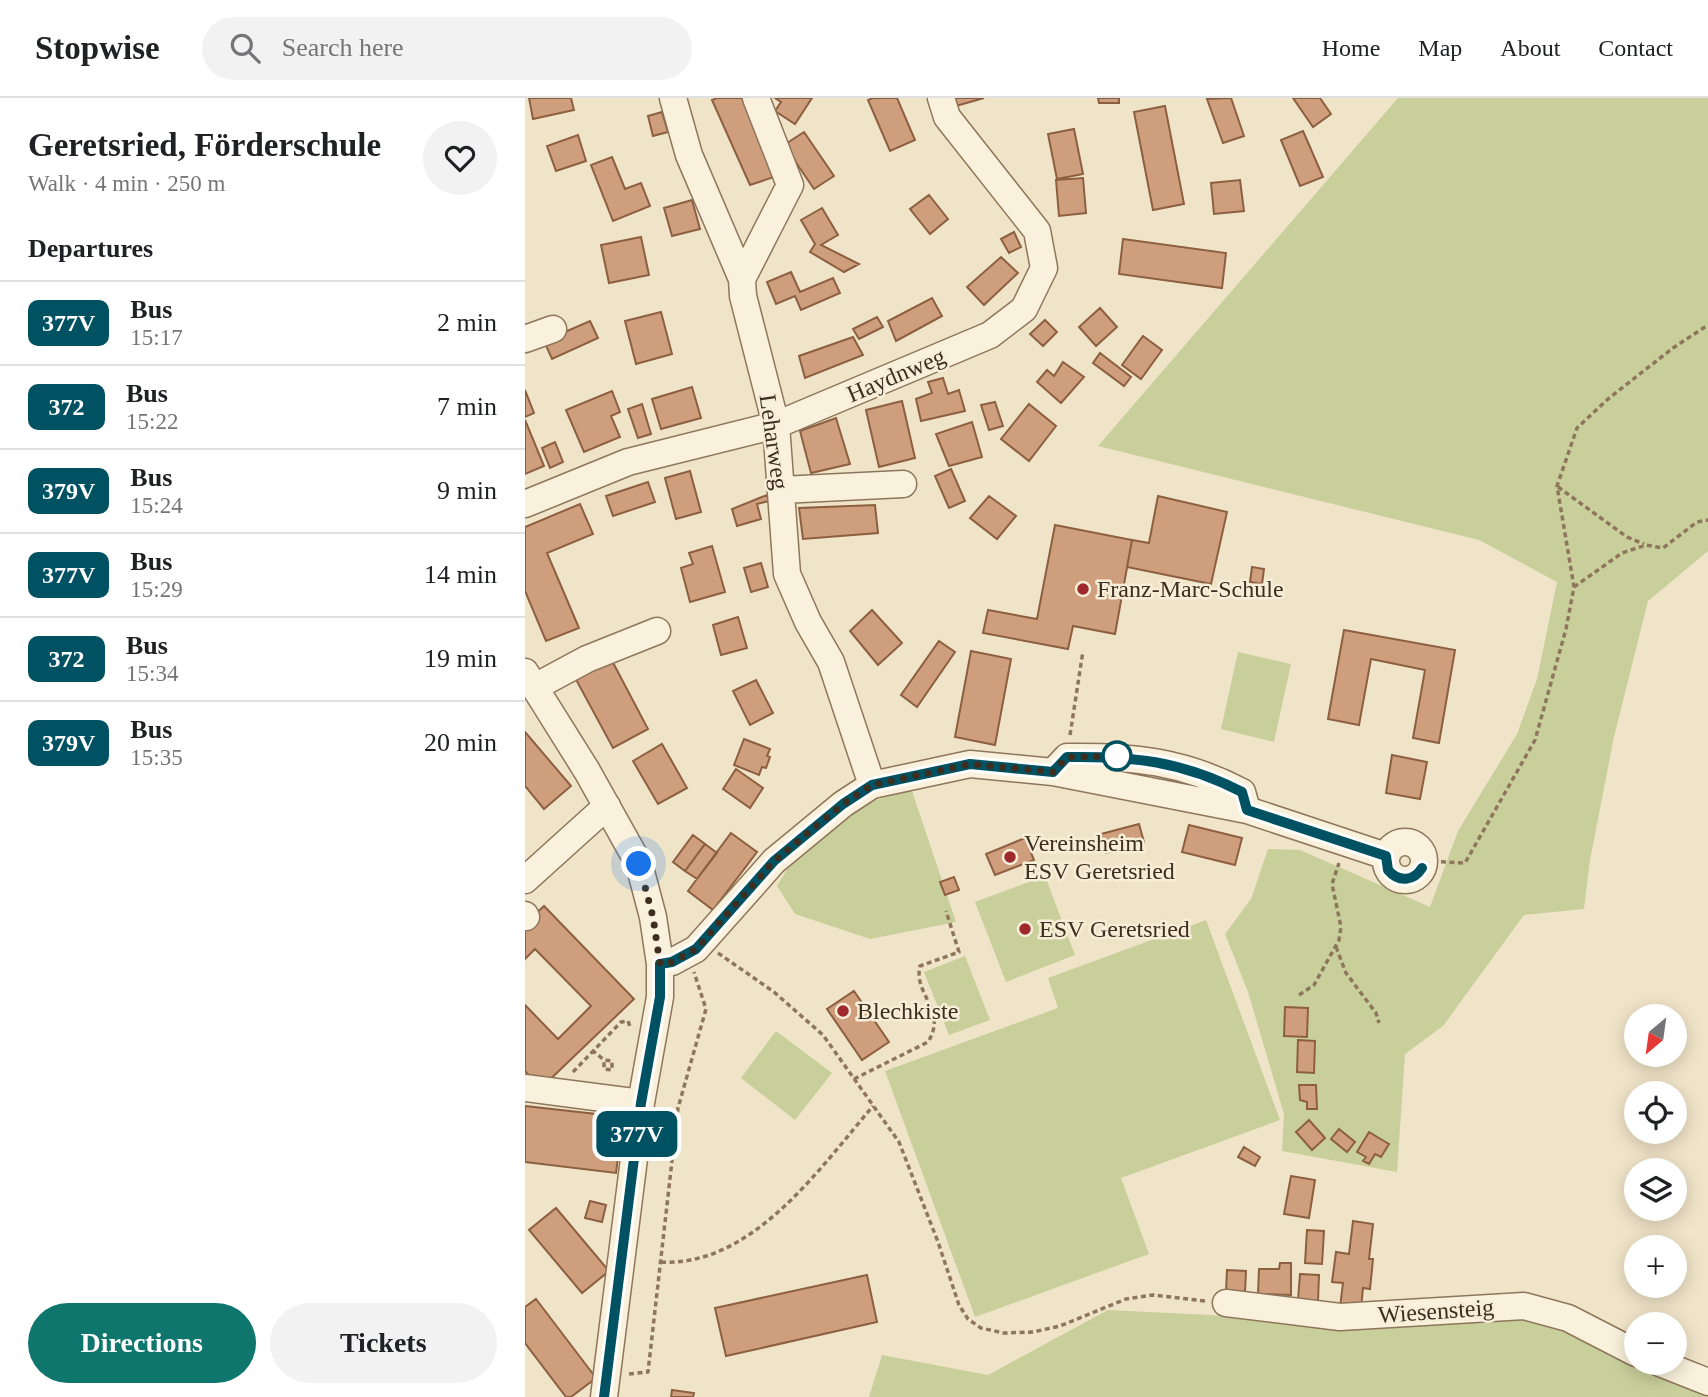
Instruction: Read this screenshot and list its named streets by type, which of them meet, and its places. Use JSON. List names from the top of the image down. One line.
{"streets":{"street":["Haydnweg","Leharweg","Wiesensteig"]},"crossings":[["Haydnweg","Leharweg"]],"places":["Franz-Marc-Schule","Vereinsheim ESV Geretsried","ESV Geretsried","Blechkiste"],"lines":["bus line 377V"],"north":"bottom left","page":{"header":"Stopwise","search":"Search here","nav":["Home","Map","About","Contact"],"heading":[["Geretsried, Förderschule","Walk · 4 min · 250 m"],"Departures"],"on_map":"377V","list":[{"mark":"377V","name":"Bus","note":"15:17","value":"2 min"},{"mark":"372","name":"Bus","note":"15:22","value":"7 min"},{"mark":"379V","name":"Bus","note":"15:24","value":"9 min"},{"mark":"377V","name":"Bus","note":"15:29","value":"14 min"},{"mark":"372","name":"Bus","note":"15:34","value":"19 min"},{"mark":"379V","name":"Bus","note":"15:35","value":"20 min"}],"map_buttons":["+","−"],"buttons":["Directions","Tickets"]}}
